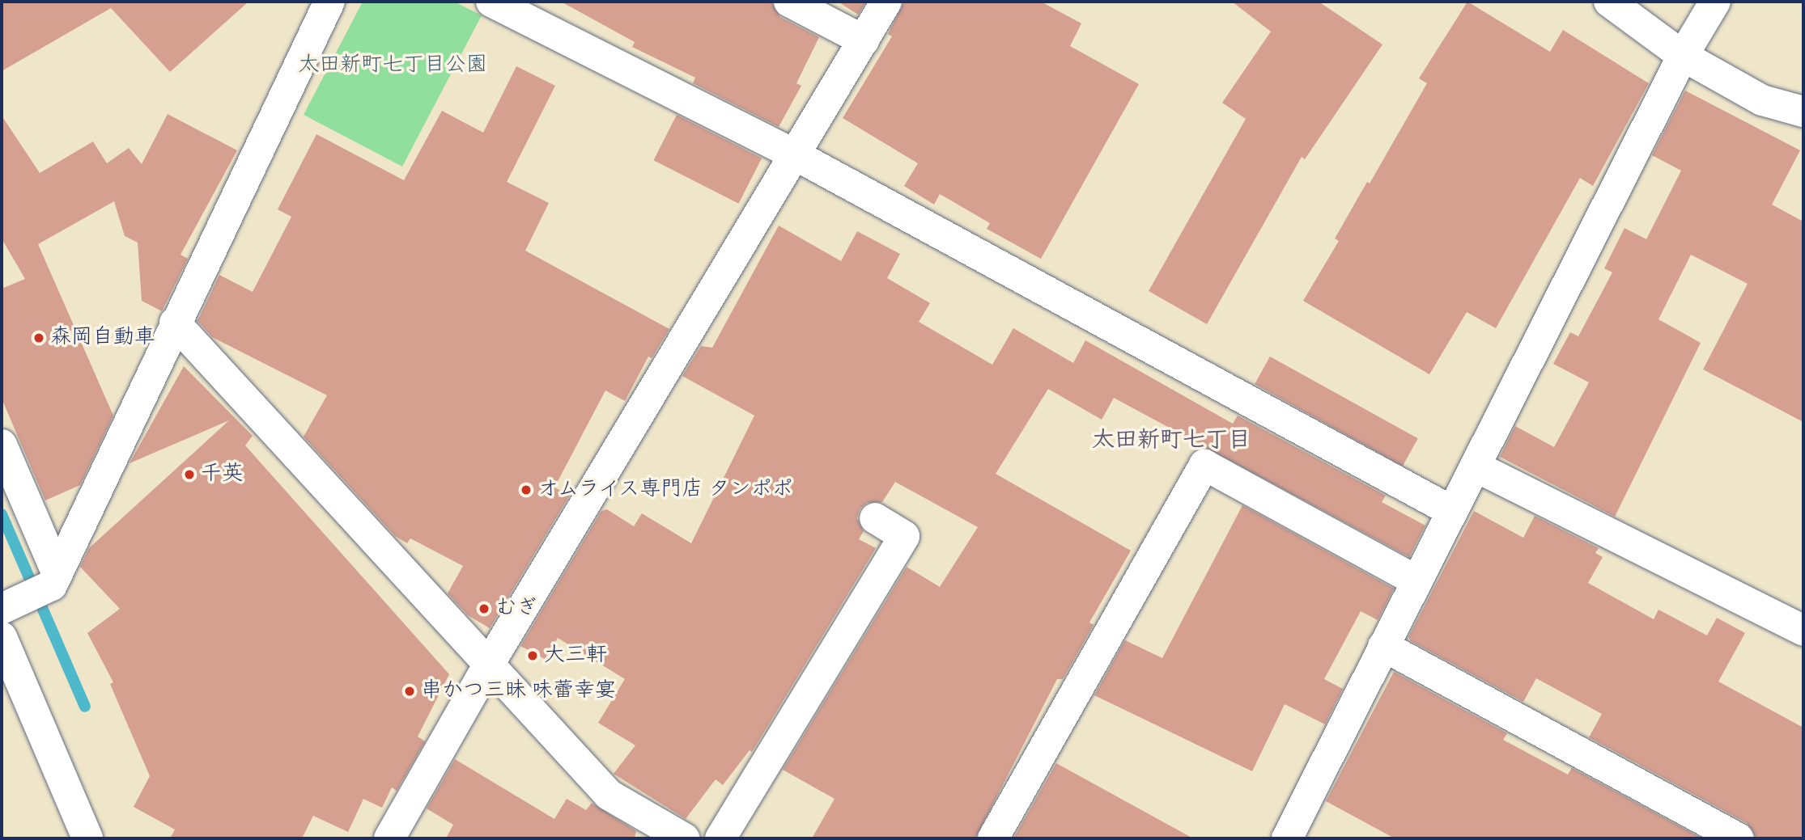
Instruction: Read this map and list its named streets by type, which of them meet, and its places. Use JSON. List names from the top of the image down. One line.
{"districts":["太田新町七丁目"],"parks":["太田新町七丁目公園"],"places":["森岡自動車","千英","オムライス専門店 タンポポ","むぎ","大三軒","串かつ三昧 味蕾幸宴"]}
